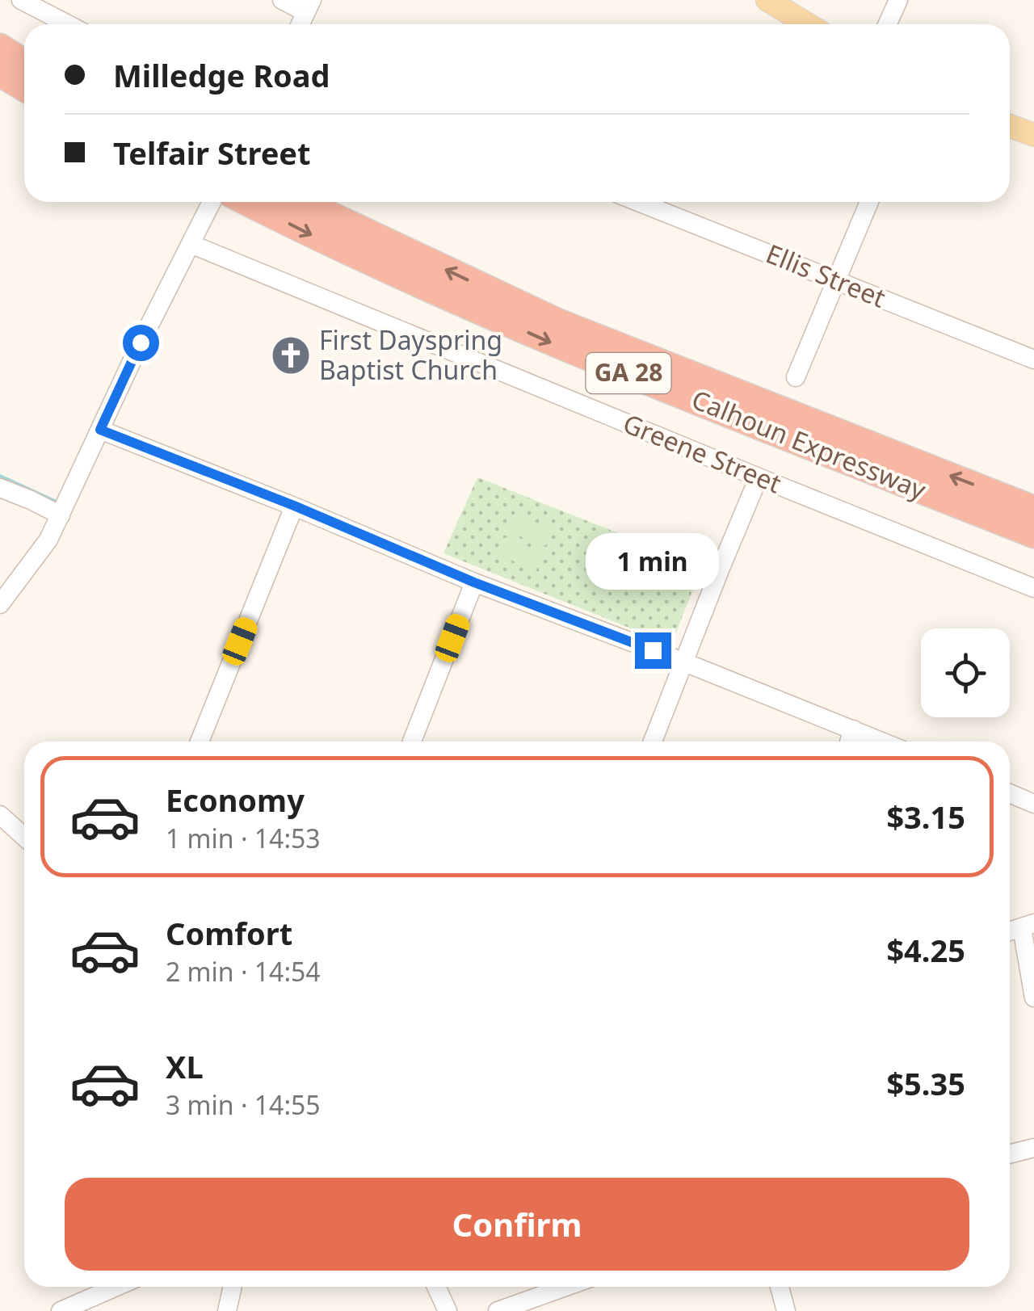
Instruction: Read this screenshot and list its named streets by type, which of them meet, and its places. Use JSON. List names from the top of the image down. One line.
{"streets":{"highway":["GA 28","Calhoun Expressway"],"street":["Ellis Street","Greene Street"]},"places":{"church":["First Dayspring Baptist Church"]},"page":{"banner":["Milledge Road","Telfair Street"],"bubble":"1 min","list":[{"name":"Economy","note":"1 min · 14:53","value":"$3.15"},{"name":"Comfort","note":"2 min · 14:54","value":"$4.25"},{"name":"XL","note":"3 min · 14:55","value":"$5.35"}],"buttons":"Confirm"}}
